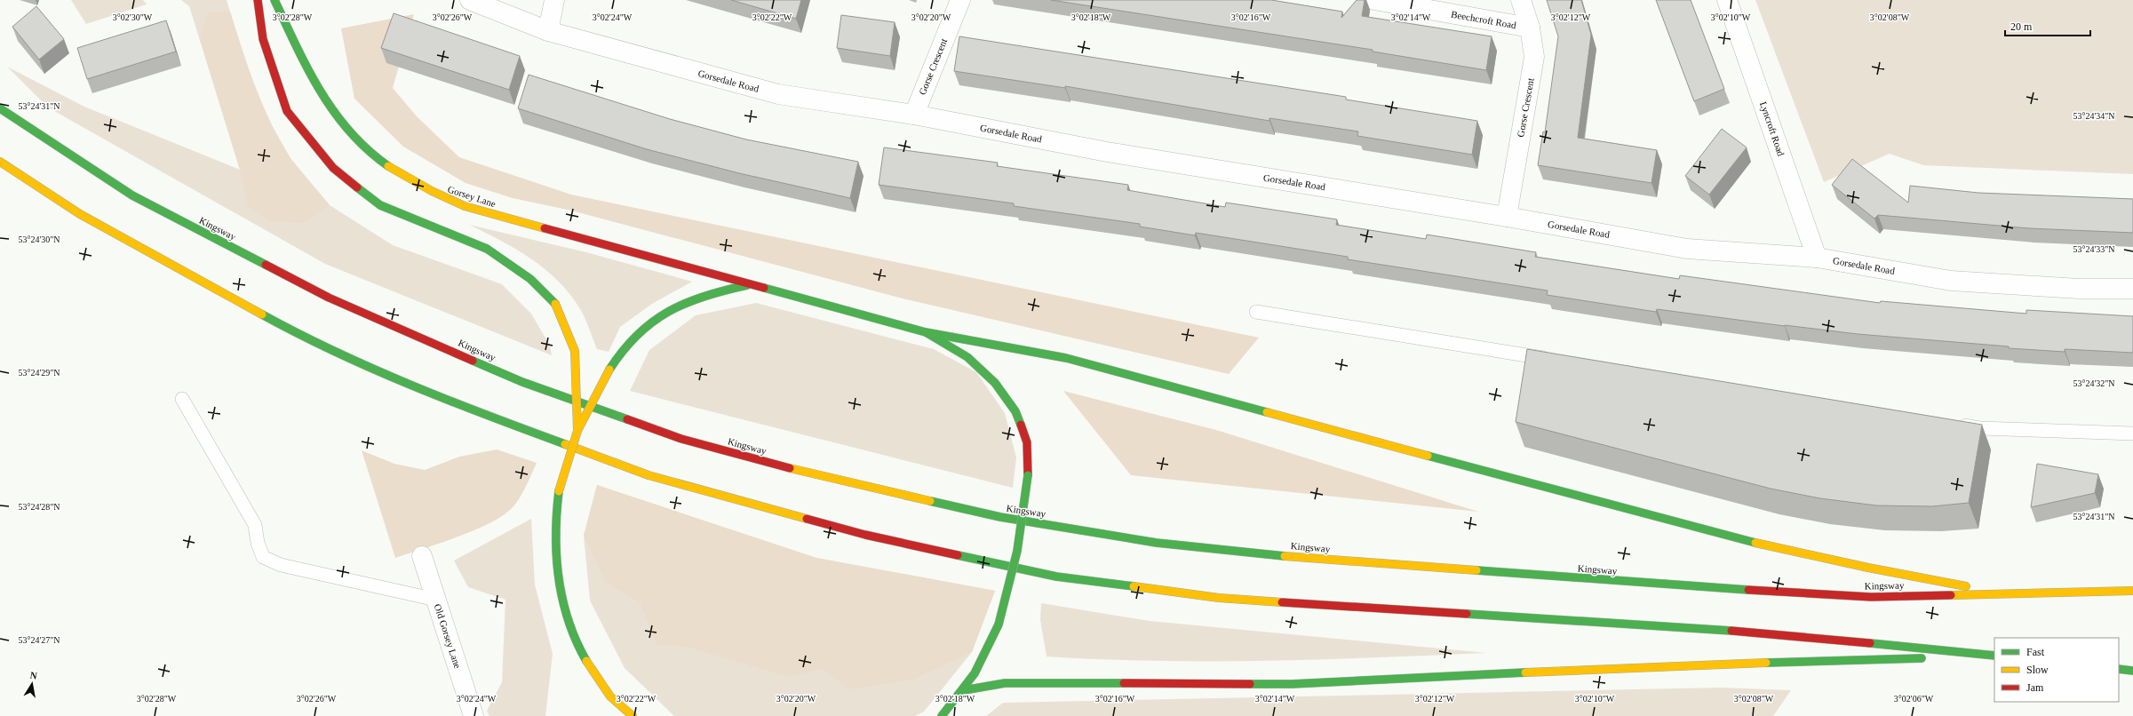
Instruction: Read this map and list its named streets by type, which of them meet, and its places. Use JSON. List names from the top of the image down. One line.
{"streets":{"main road":["Gorsey Lane","Kingsway"],"street":["Beechcroft Road","Gorse Crescent","Gorsedale Road","Lyncroft Road","Old Gorsey Lane"]},"crossings":[["Beechcroft Road","Gorse Crescent"],["Gorse Crescent","Gorsedale Road"],["Gorsedale Road","Lyncroft Road"]],"legend":["Fast","Slow","Jam"],"scale_bar":"20 m","north":"top","coordinates":["3°02'30\"W","3°02'28\"W","3°02'26\"W","3°02'24\"W","3°02'22\"W","3°02'20\"W","3°02'18\"W","3°02'16\"W","3°02'14\"W","3°02'12\"W","3°02'10\"W","3°02'08\"W","53°24'31\"N","53°24'34\"N","53°24'30\"N","53°24'33\"N","53°24'29\"N","53°24'32\"N","53°24'28\"N","53°24'27\"N","3°02'06\"W"]}
